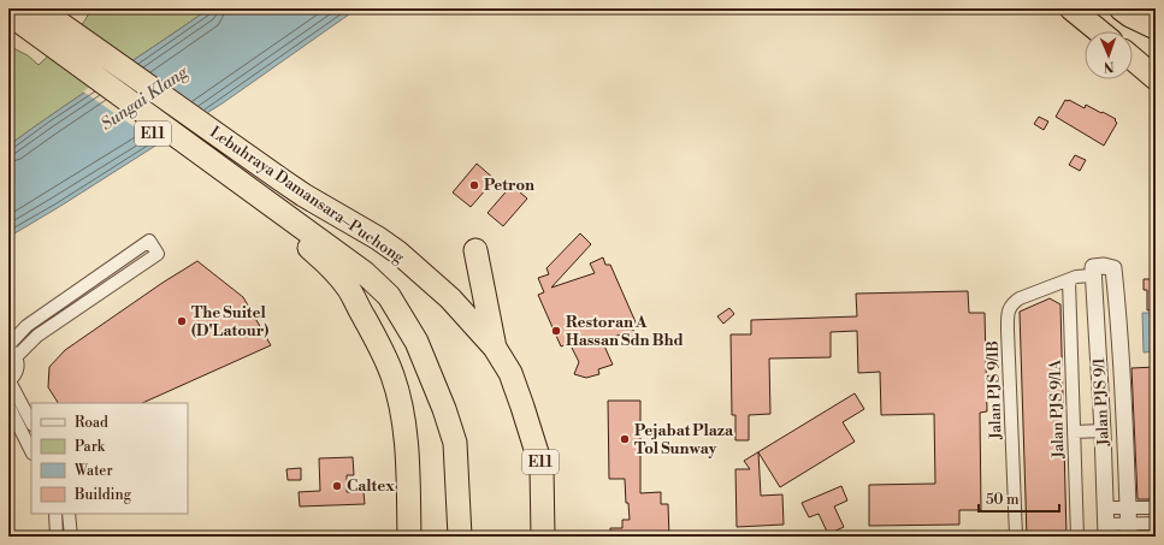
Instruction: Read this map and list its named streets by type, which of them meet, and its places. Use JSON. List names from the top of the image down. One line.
{"streets":{"highway":["E11","Lebuhraya Damansara–Puchong"],"street":["Jalan PJS 9/1B","Jalan PJS 9/1","Jalan PJS 9/1A"]},"crossings":[["Jalan PJS 9/1B","Jalan PJS 9/1"],["Jalan PJS 9/1B","Jalan PJS 9/1A"]],"water":["Sungai Klang"],"places":["Petron","The Suitel (D'Latour)","Restoran A Hassan Sdn Bhd","Pejabat Plaza Tol Sunway","Caltex"],"legend":["Road","Park","Water","Building"],"scale_bar":"50 m","north":"bottom"}
